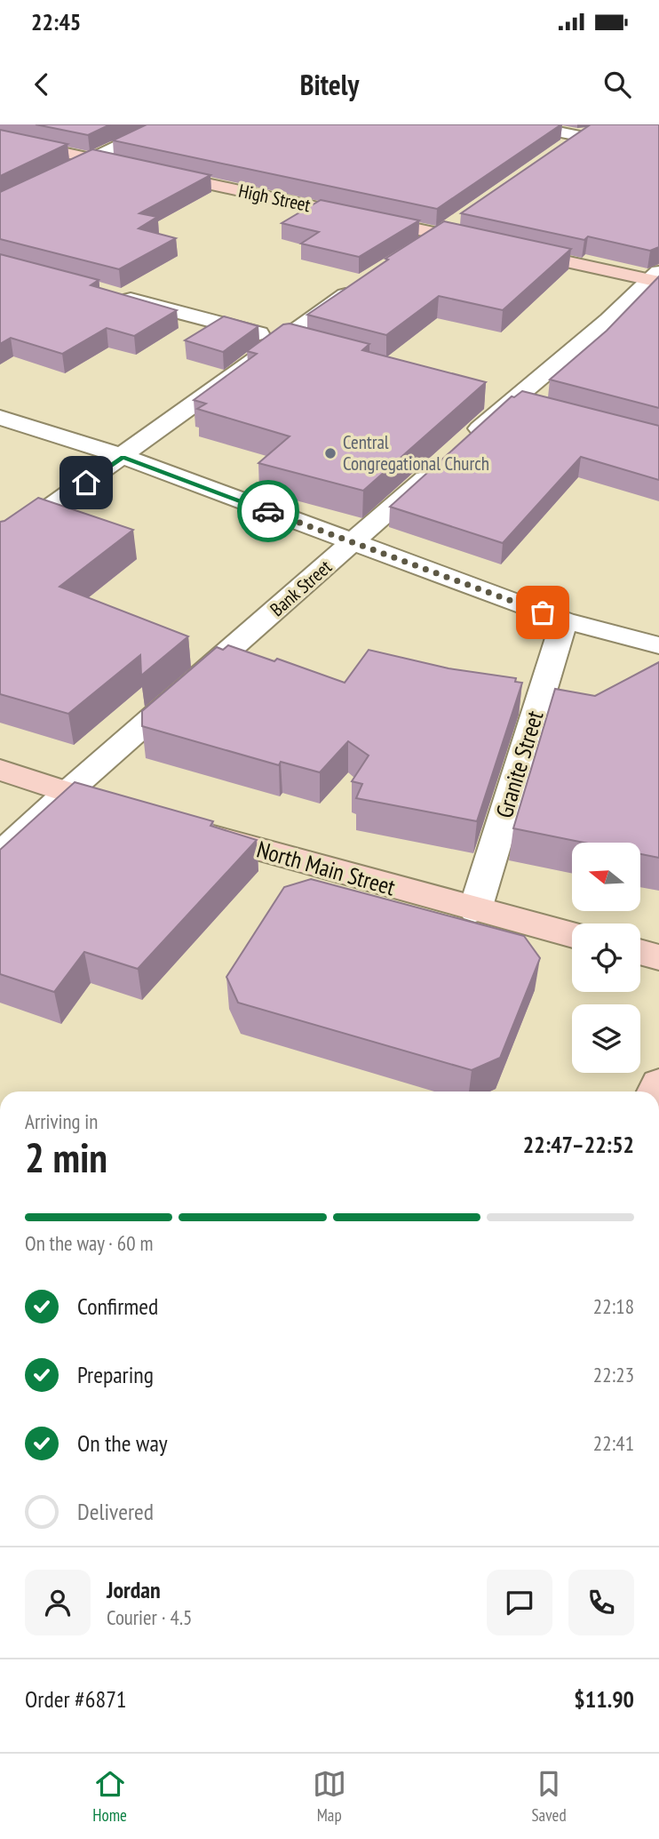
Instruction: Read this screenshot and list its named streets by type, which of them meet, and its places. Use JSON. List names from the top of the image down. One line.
{"streets":{"street":["High Street","Bank Street","Granite Street","North Main Street"]},"crossings":[["High Street","Bank Street"],["Granite Street","North Main Street"]],"places":["Central Congregational Church"],"north":"left","page":{"status":"22:45","header":"Bitely","heading":["2 min","Arriving in","22:47–22:52"],"panel":["Jordan","Courier · 4.5","Order #6871","$11.90"],"bar":"On the way · 60 m","list":[["Confirmed","22:18"],["Preparing","22:23"],["On the way","22:41"],"Delivered"],"tabs":["Home","Map","Saved"]}}
